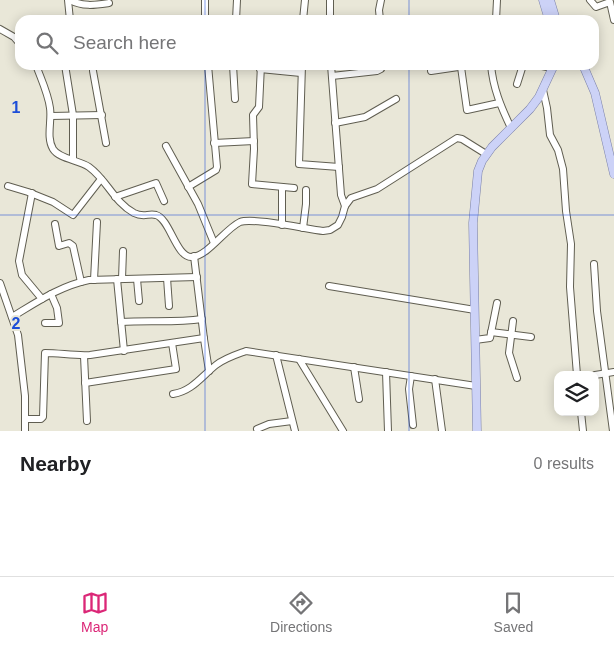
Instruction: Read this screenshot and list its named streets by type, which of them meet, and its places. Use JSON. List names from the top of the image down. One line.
{"page":{"search":"Search here","heading":["Nearby","0 results"],"nav":["Map","Directions","Saved"]},"grid":{"rows":["1","2"]}}
